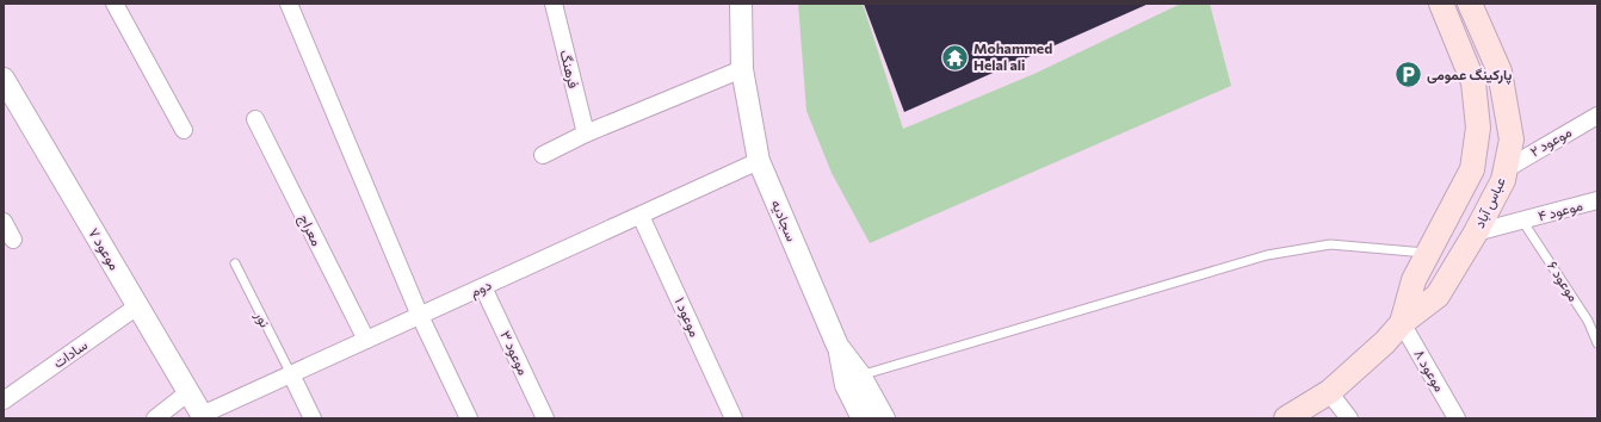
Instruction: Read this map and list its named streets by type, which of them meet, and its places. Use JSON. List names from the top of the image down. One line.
{"streets":{"main road":["عباس آباد"],"street":["فرهنگ","موعود ۲","موعود ۴","سجادیه","معراج","موعود ۷","دوم","موعود ۱","موعود ۳","سادات","موعود ۸"],"lane":["موعود ۶","نور"]},"crossings":[["موعود ۲","عباس آباد"],["عباس آباد","موعود ۴"],["عباس آباد","موعود ۸"],["موعود ۴","موعود ۶"],["سجادیه","دوم"],["معراج","دوم"],["موعود ۷","دوم"],["موعود ۷","سادات"],["دوم","موعود ۱"],["دوم","نور"],["دوم","موعود ۳"]],"places":{"temple":["Mohammed Helal ali"],"parking":["پارکینگ عمومی"]}}
